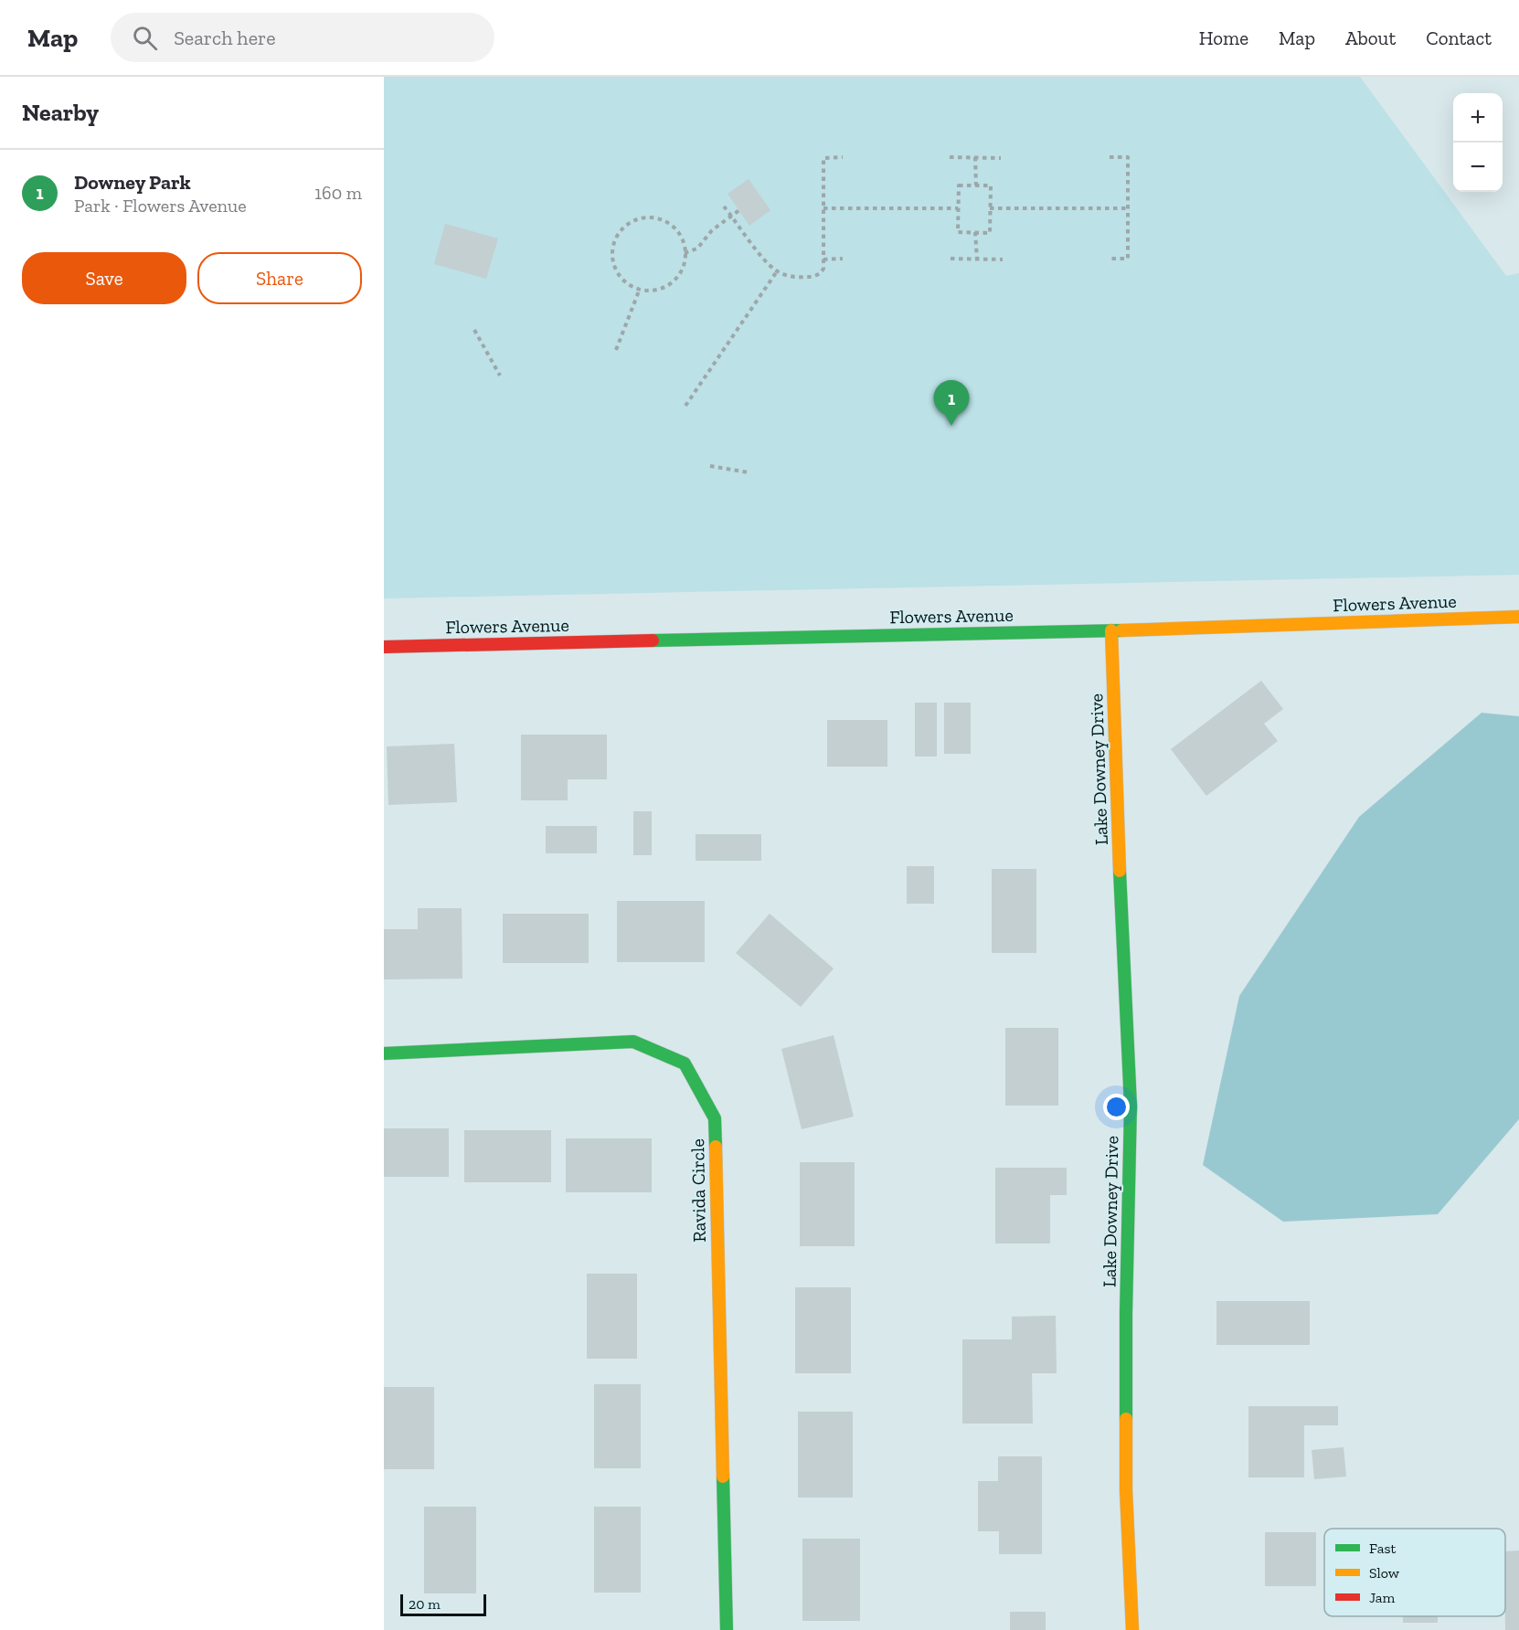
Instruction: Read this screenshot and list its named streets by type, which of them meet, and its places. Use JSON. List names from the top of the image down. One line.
{"streets":{"street":["Flowers Avenue","Lake Downey Drive","Ravida Circle"]},"crossings":[["Flowers Avenue","Lake Downey Drive"]],"legend":["Fast","Slow","Jam"],"scale_bar":"20 m","page":{"header":"Map","search":"Search here","nav":["Home","Map","About","Contact"],"heading":"Nearby","map_buttons":["+","−"],"list":[{"mark":"1","name":"Downey Park","note":"Park · Flowers Avenue","value":"160 m"}],"buttons":["Save","Share"],"pins":"1","scale":"20 m"}}
